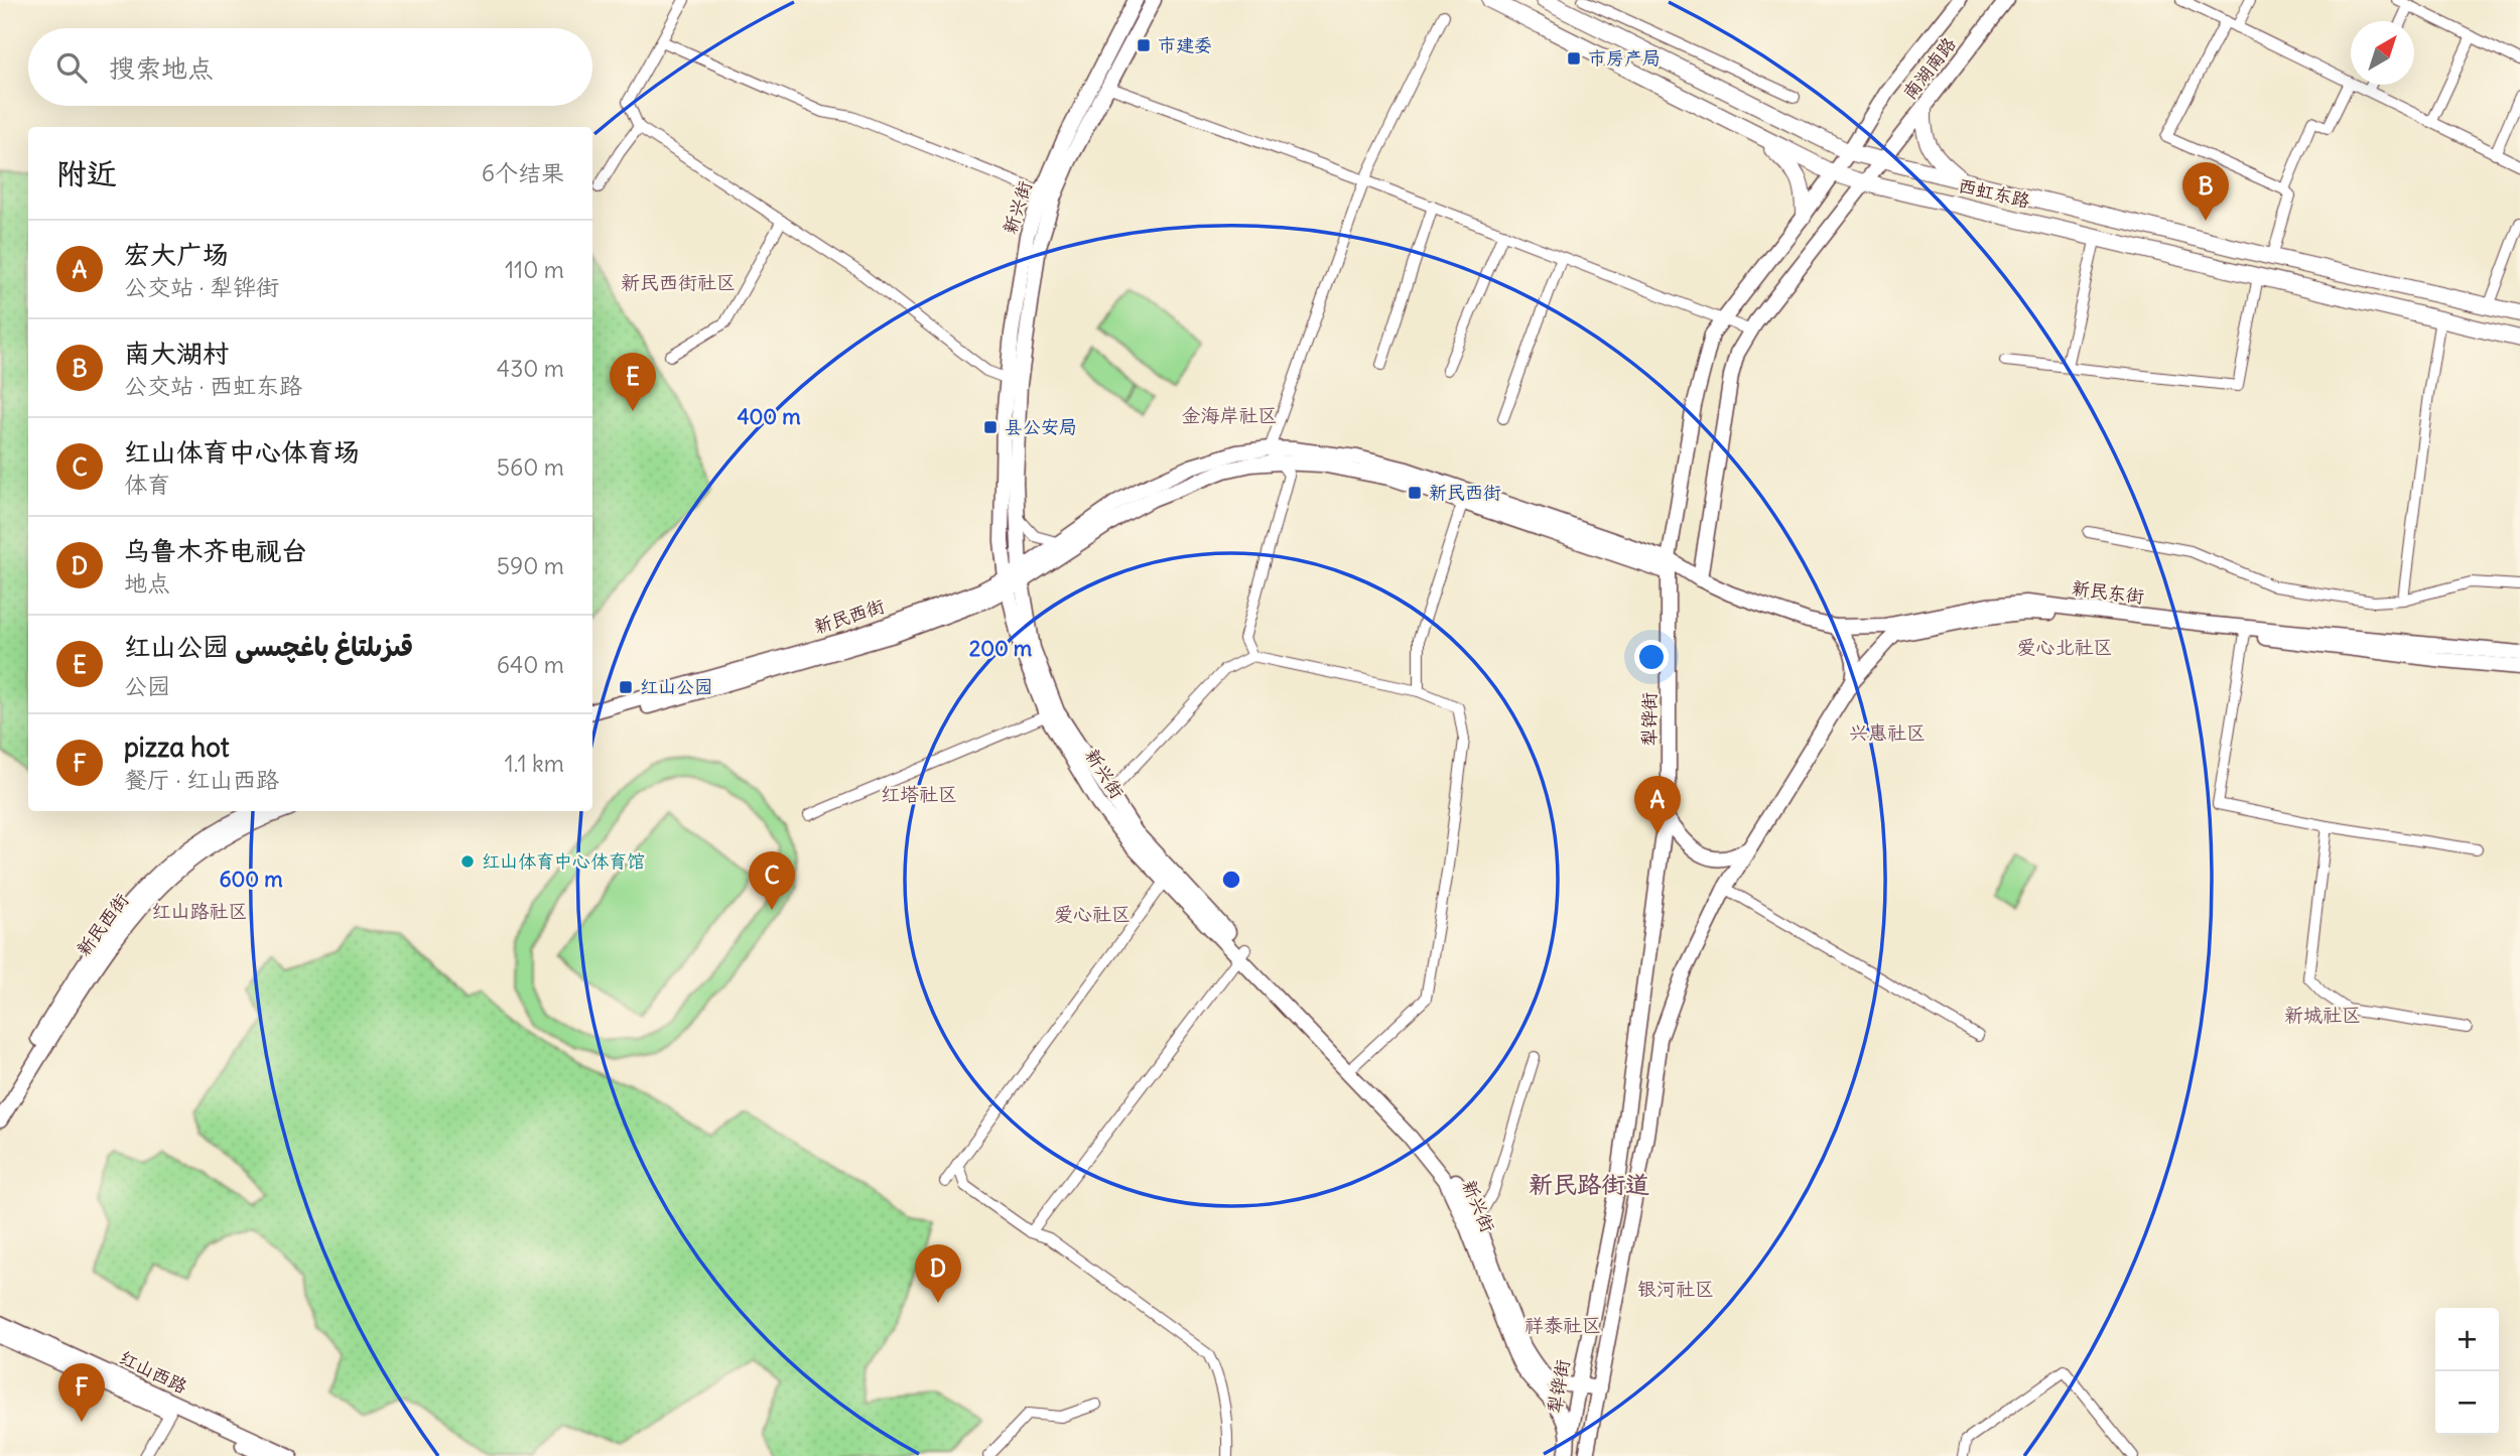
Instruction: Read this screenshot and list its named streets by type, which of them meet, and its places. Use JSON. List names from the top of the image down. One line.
{"streets":{"main road":["南湖南路","西虹东路","新兴街","新民东街","新民西街","犁铧街","红山西路"]},"crossings":[["南湖南路","西虹东路"],["南湖南路","犁铧街"],["西虹东路","犁铧街"],["新兴街","新民西街"],["新兴街","犁铧街"],["新民东街","新民西街"],["新民西街","犁铧街"]],"districts":["新民西街社区","金海岸社区","爱心北社区","兴惠社区","红塔社区","红山路社区","爱心社区","新城社区","新民路街道","银河社区","祥泰社区"],"places":{"transit":["市建委","市房产局","县公安局","新民西街","红山公园"],"other":["红山体育中心体育馆"]},"north":"top right","page":{"search":"搜索地点","heading":["附近","6个结果"],"pins":["B","E","A","C","D","F"],"list":[{"mark":"A","name":"宏大广场","note":"公交站 · 犁铧街","value":"110 m"},{"mark":"B","name":"南大湖村","note":"公交站 · 西虹东路","value":"430 m"},{"mark":"C","name":"红山体育中心体育场","note":"体育","value":"560 m"},{"mark":"D","name":"乌鲁木齐电视台","note":"地点","value":"590 m"},{"mark":"E","name":"红山公园 قىزىلتاغ باغچىسى","note":"公园","value":"640 m"},{"mark":"F","name":"pizza hot","note":"餐厅 · 红山西路","value":"1.1 km"}],"map_buttons":["+","−"]},"rings":["400 m","200 m","600 m"]}
